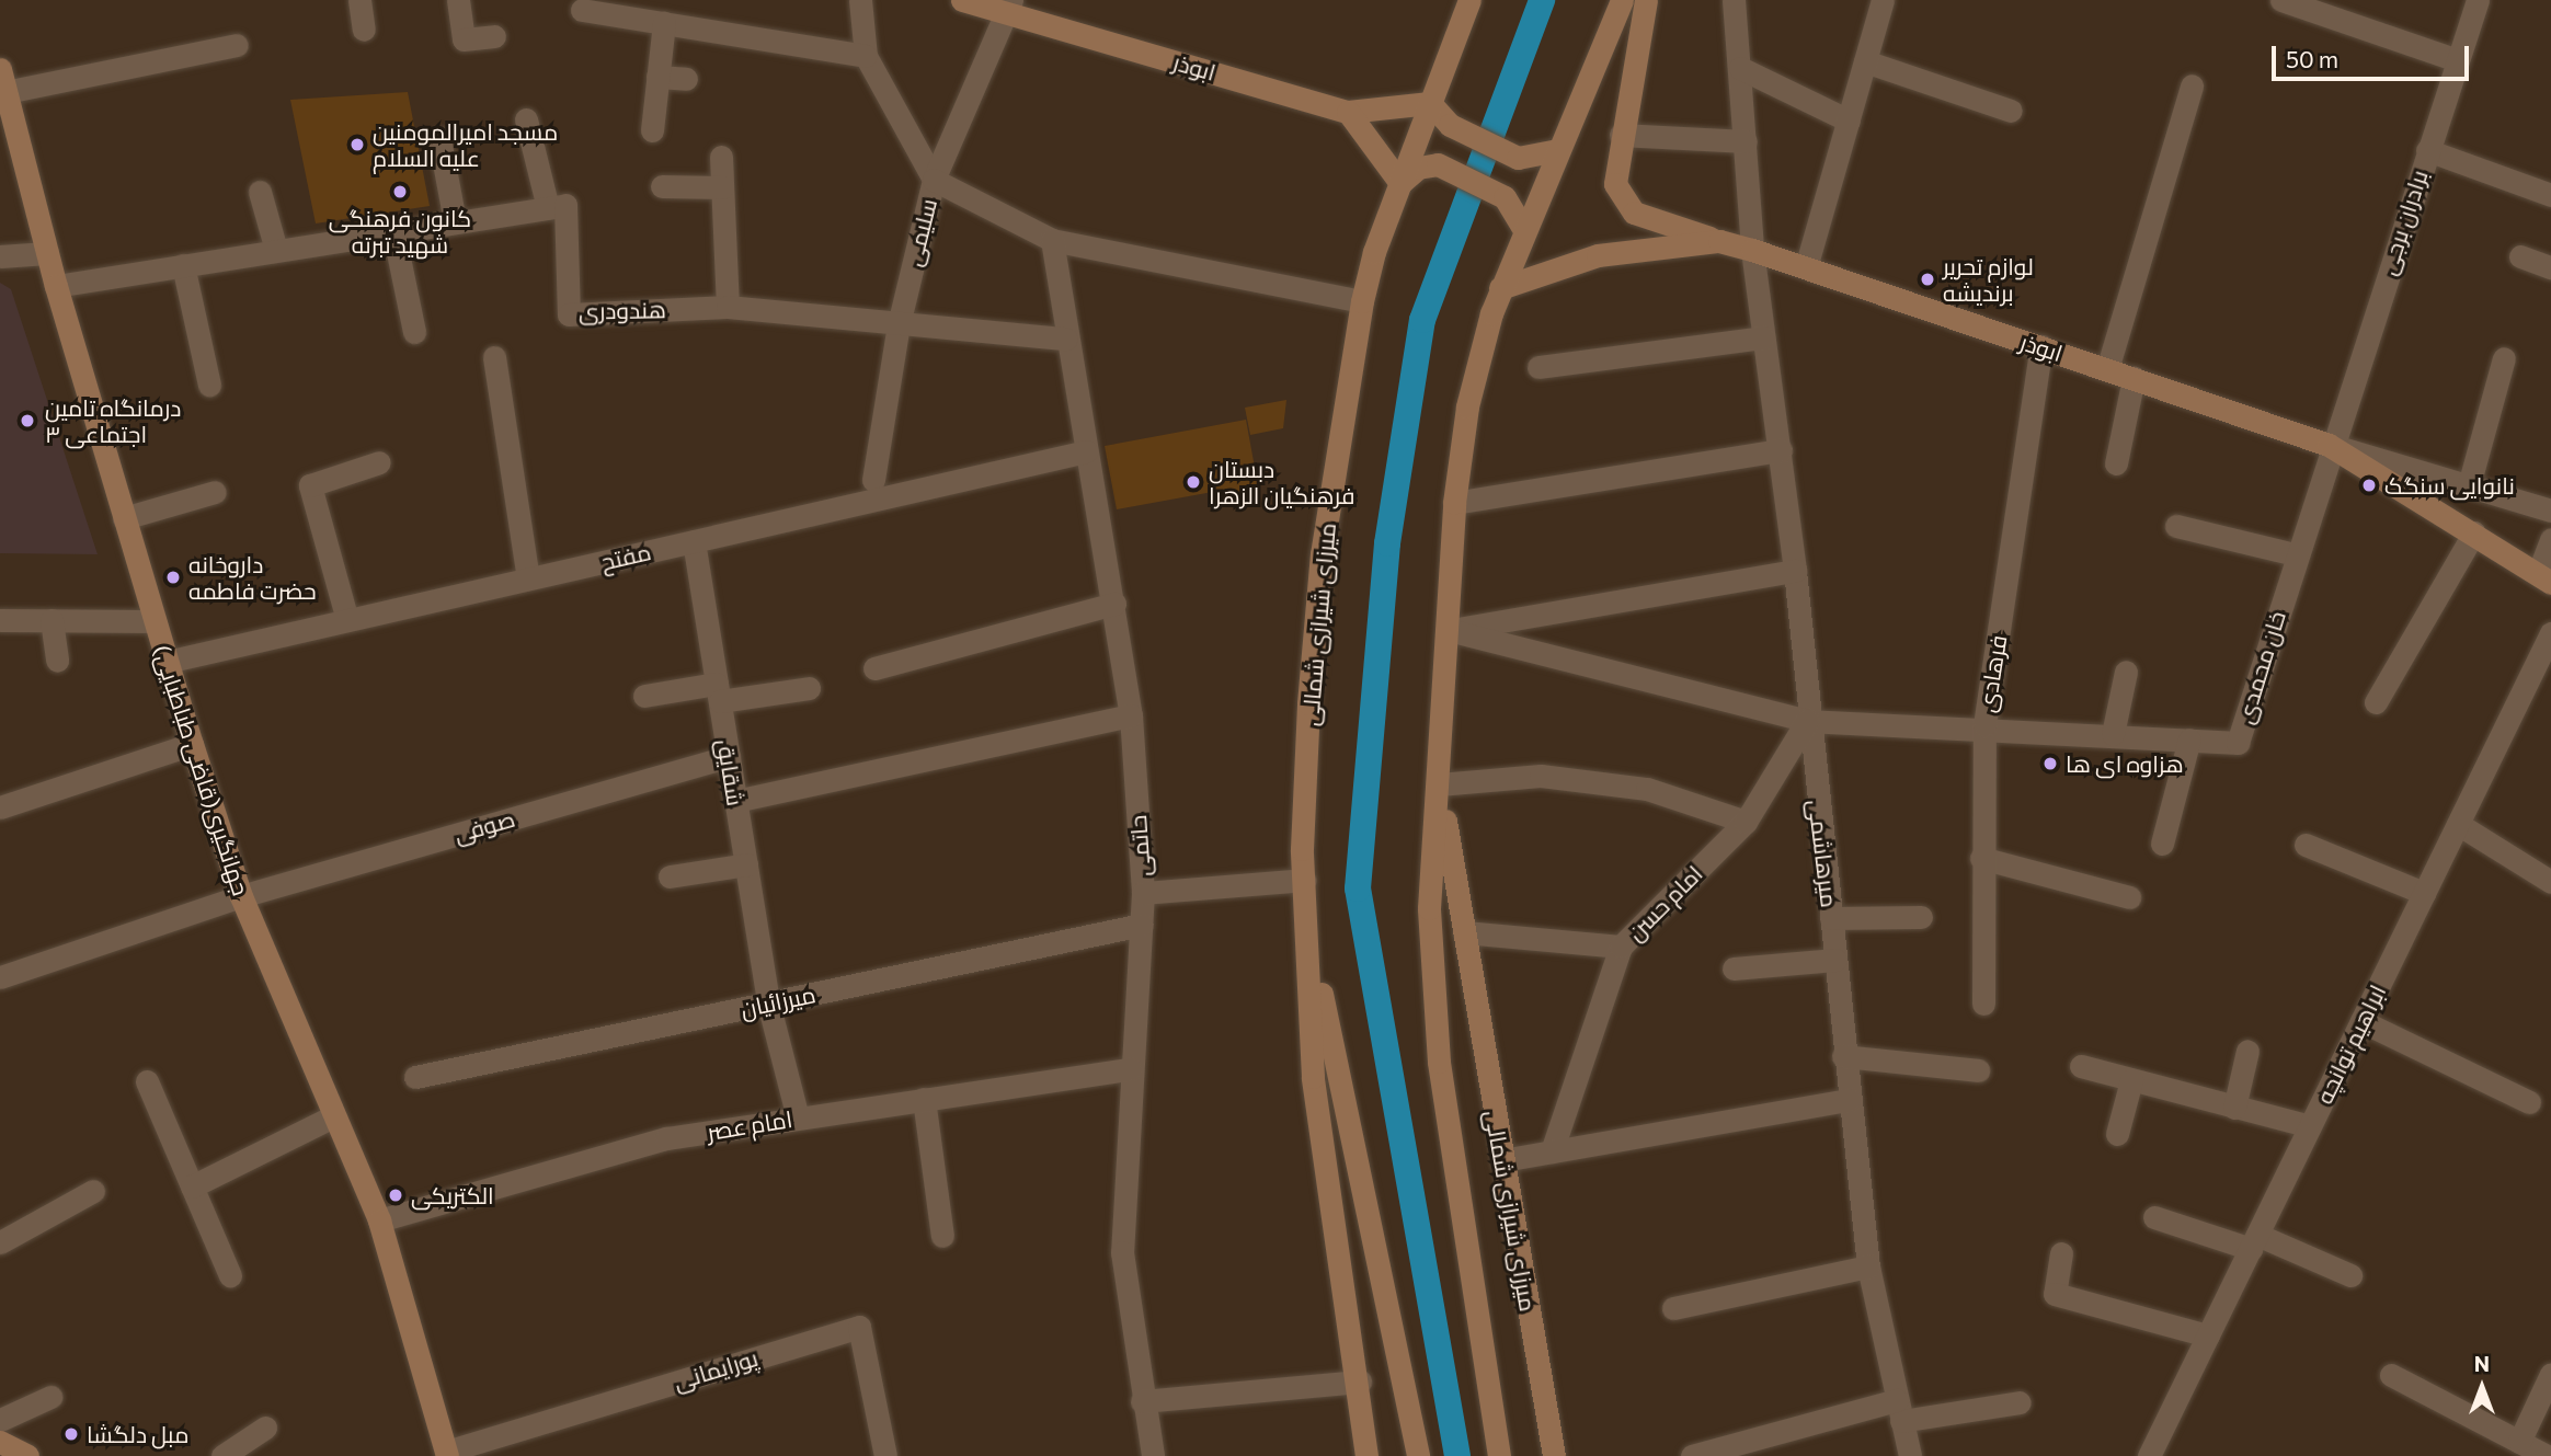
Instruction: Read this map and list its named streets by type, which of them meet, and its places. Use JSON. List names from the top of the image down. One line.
{"streets":{"street":["ابوذر","برادران برجی","سلیمی","هندودری","مفتح","میرزای شیرازی شمالی","خان محمدی","فرهادی","جهانگیری(قاضی طباطبایی)","شقایق","صوفی","حاتمی","میرهاشمی","امام حسن","میرزائیان","ابراهیم توانچه","امام عصر","پورایمانی"]},"crossings":[["ابوذر","برادران برجی"],["ابوذر","میرزای شیرازی شمالی"],["ابوذر","خان محمدی"],["ابوذر","فرهادی"],["ابوذر","میرهاشمی"],["برادران برجی","خان محمدی"],["سلیمی","هندودری"],["هندودری","حاتمی"],["مفتح","جهانگیری(قاضی طباطبایی)"],["مفتح","شقایق"],["مفتح","حاتمی"],["میرزای شیرازی شمالی","خان محمدی"],["خان محمدی","فرهادی"],["خان محمدی","میرهاشمی"],["خان محمدی","امام حسن"],["جهانگیری(قاضی طباطبایی)","صوفی"],["جهانگیری(قاضی طباطبایی)","امام عصر"],["جهانگیری(قاضی طباطبایی)","پورایمانی"],["شقایق","صوفی"],["شقایق","میرزائیان"],["شقایق","امام عصر"],["حاتمی","میرزائیان"],["حاتمی","امام عصر"],["میرهاشمی","امام حسن"]],"places":["مسجد امیرالمومنین علیه السلام","کانون فرهنگی شهید تبرته","لوازم تحریر برندیشه","درمانگاه تامین اجتماعی ۳","دبستان فرهنگیان الزهرا","نانوایی سنگک","داروخانه حضرت فاطمه","هزاوه ای ها","الکتریکی","مبل دلگشا"],"scale_bar":"50 m","north":"top"}
